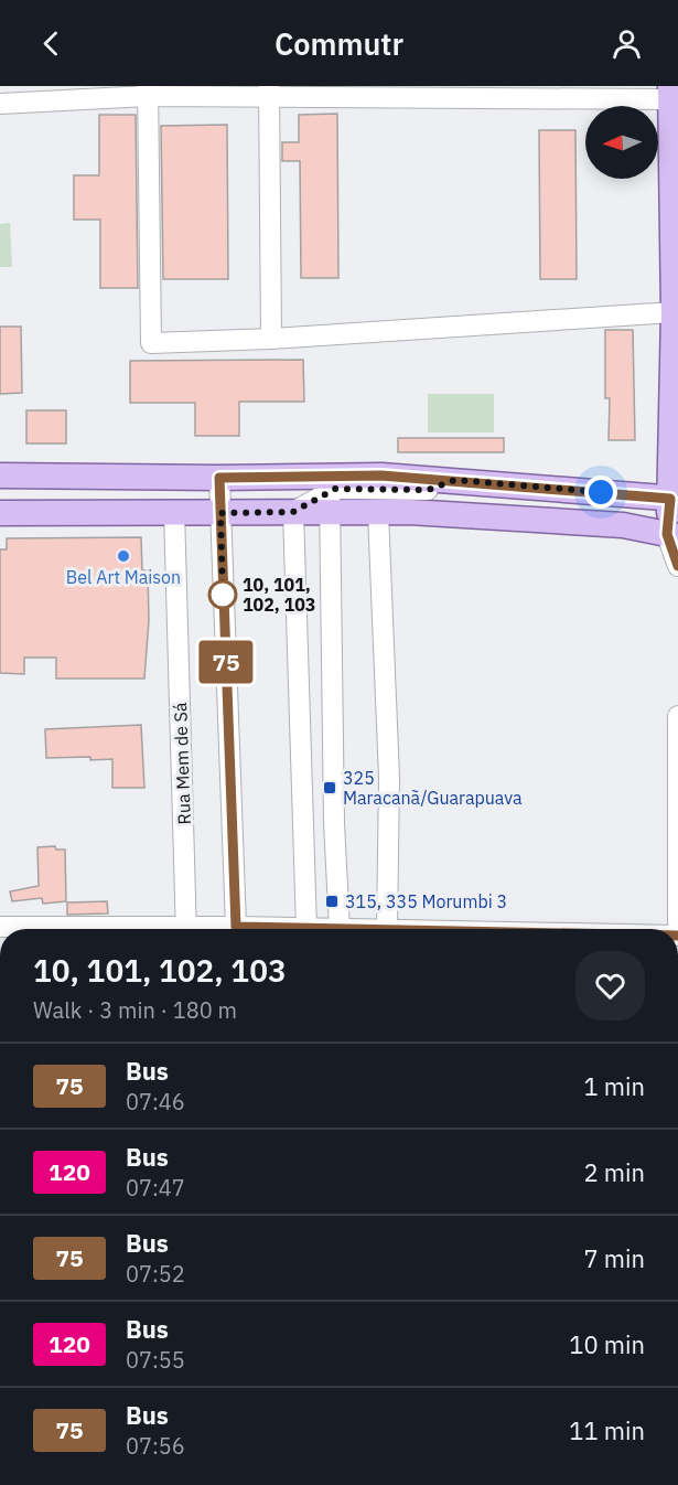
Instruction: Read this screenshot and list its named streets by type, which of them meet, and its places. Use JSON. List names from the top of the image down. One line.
{"streets":{"street":["Rua Mem de Sá"]},"places":{"other":["Bel Art Maison","10, 101, 102, 103"],"transit":["325 Maracanã/Guarapuava","315, 335 Morumbi 3"]},"lines":["bus line 75"],"north":"left","page":{"header":"Commutr","on_map":"75","heading":["10, 101, 102, 103","Walk · 3 min · 180 m"],"list":[{"mark":"75","name":"Bus","note":"07:46","value":"1 min"},{"mark":"120","name":"Bus","note":"07:47","value":"2 min"},{"mark":"75","name":"Bus","note":"07:52","value":"7 min"},{"mark":"120","name":"Bus","note":"07:55","value":"10 min"},{"mark":"75","name":"Bus","note":"07:56","value":"11 min"}]}}
